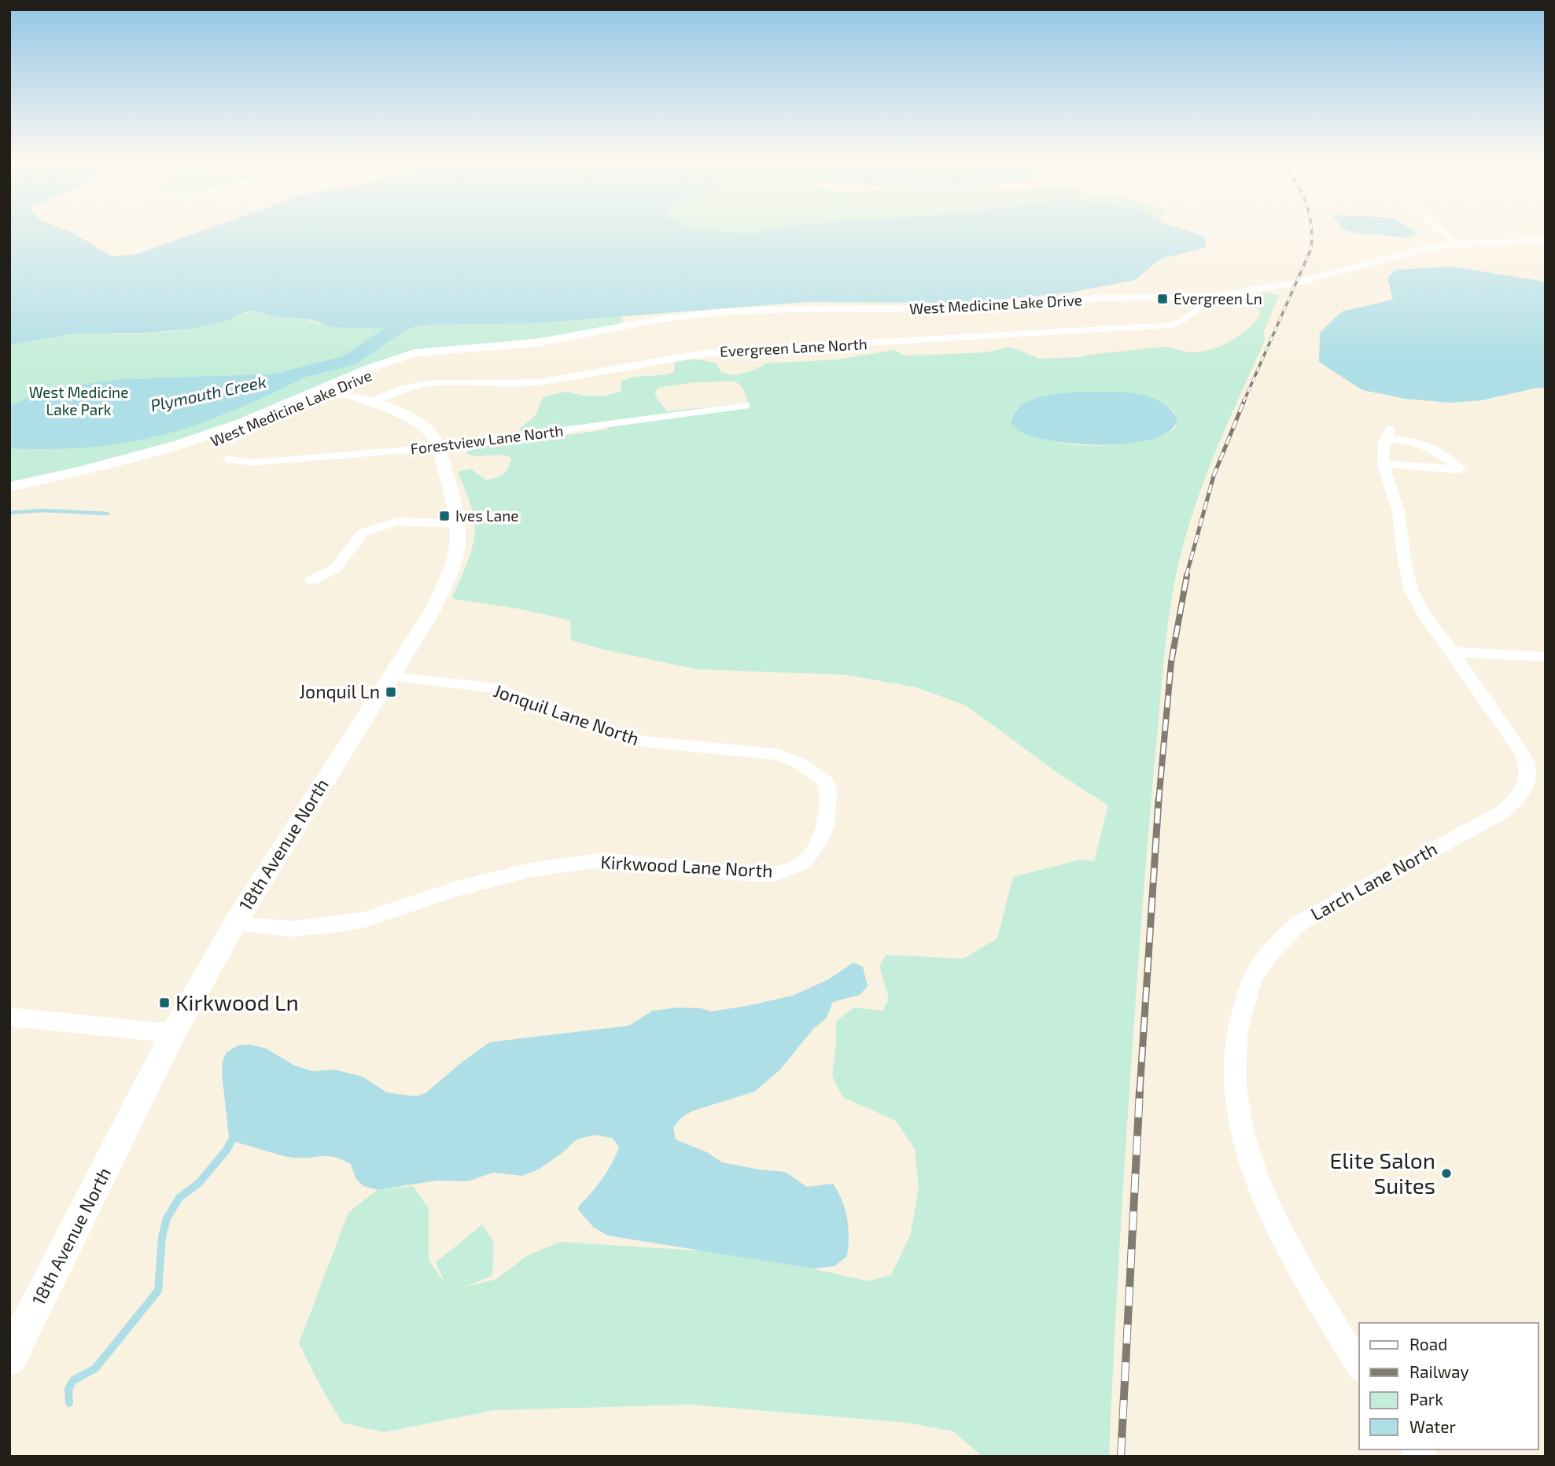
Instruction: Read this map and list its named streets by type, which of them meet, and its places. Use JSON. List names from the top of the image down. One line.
{"streets":{"street":["West Medicine Lake Drive","Evergreen Lane North","Forestview Lane North","Jonquil Lane North","18th Avenue North","Kirkwood Lane North","Larch Lane North"]},"crossings":[["West Medicine Lake Drive","Evergreen Lane North"],["West Medicine Lake Drive","18th Avenue North"],["Evergreen Lane North","18th Avenue North"],["Forestview Lane North","18th Avenue North"],["Jonquil Lane North","18th Avenue North"],["Jonquil Lane North","Kirkwood Lane North"],["18th Avenue North","Kirkwood Lane North"]],"water":["Plymouth Creek"],"parks":["West Medicine Lake Park"],"places":{"transit":["Evergreen Ln","Ives Lane","Jonquil Ln","Kirkwood Ln"],"other":["Elite Salon Suites"]},"legend":["Road","Railway","Park","Water"]}
